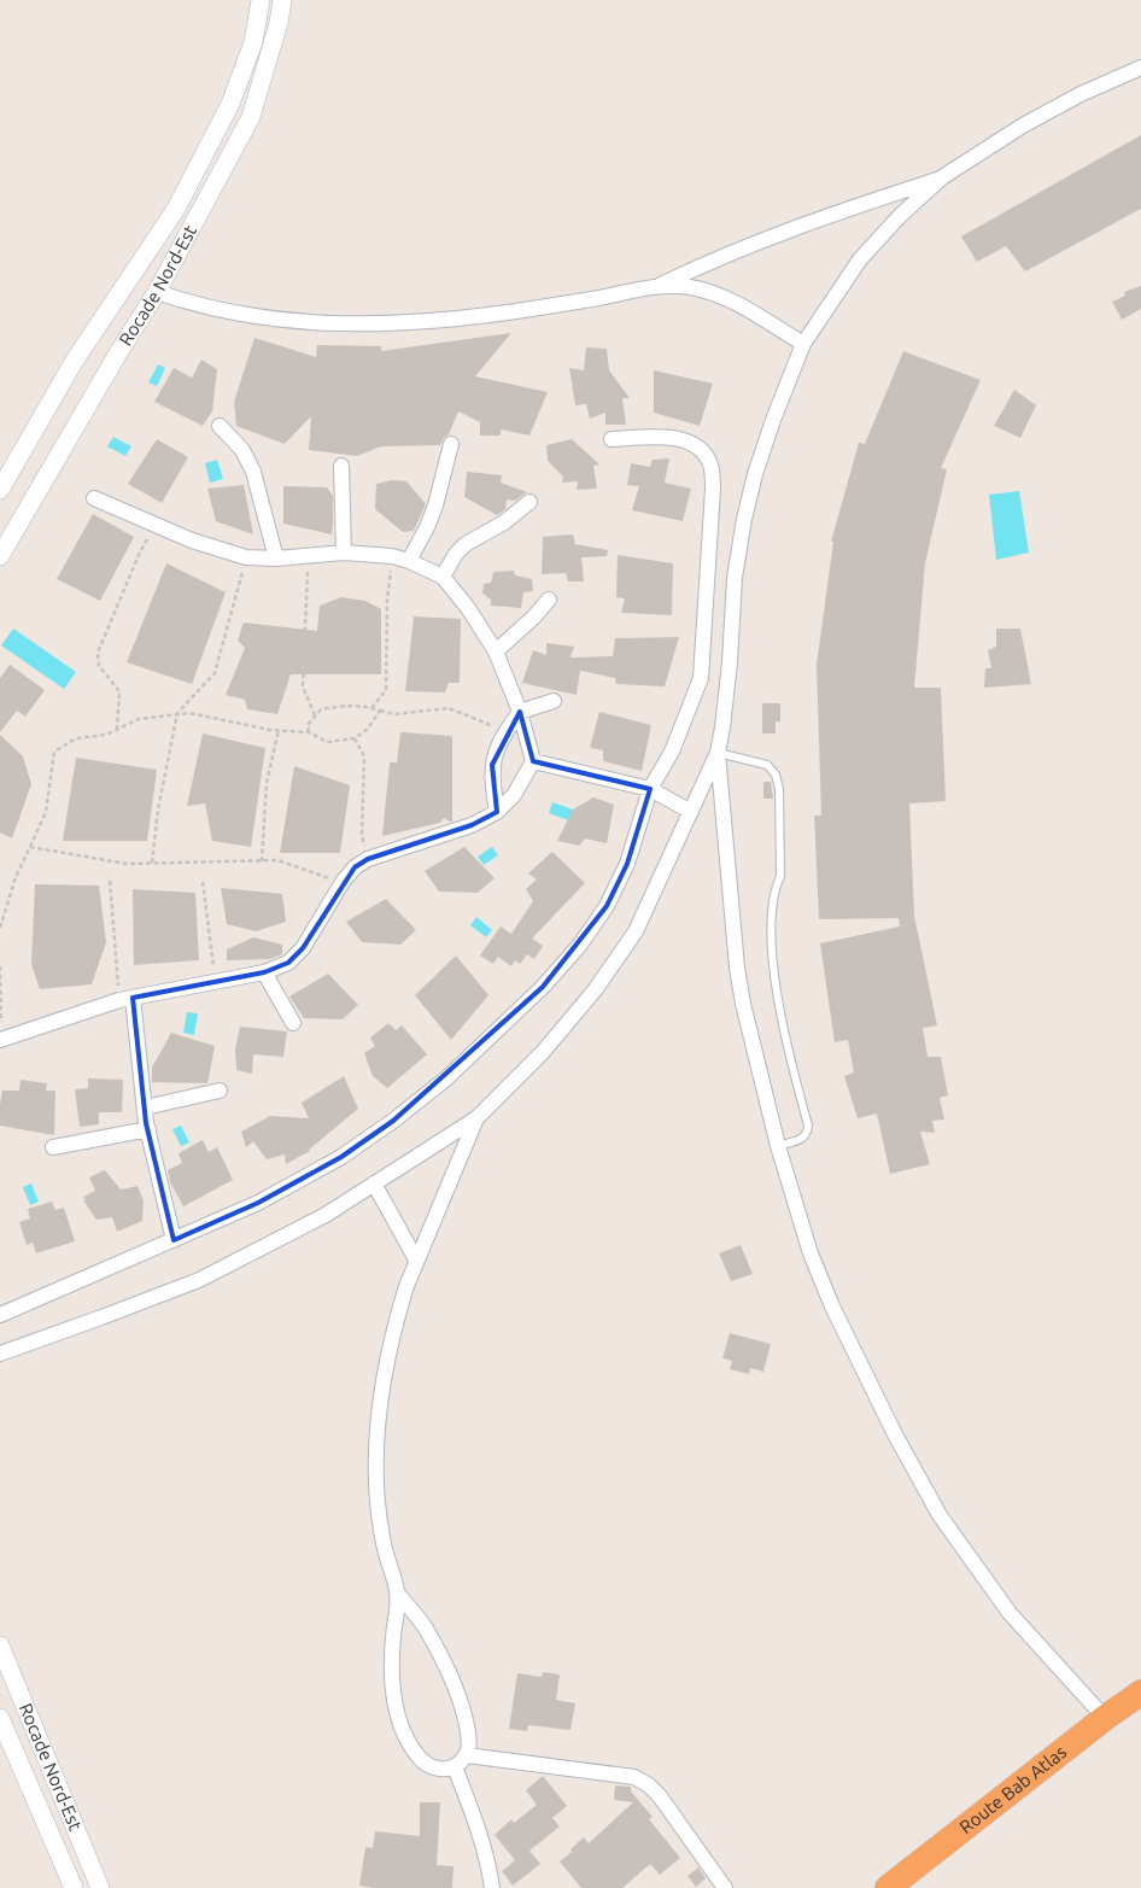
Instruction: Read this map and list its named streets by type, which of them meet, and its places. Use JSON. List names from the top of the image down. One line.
{"streets":{"highway":["Route Bab Atlas"],"street":["Rocade Nord-Est"]}}
